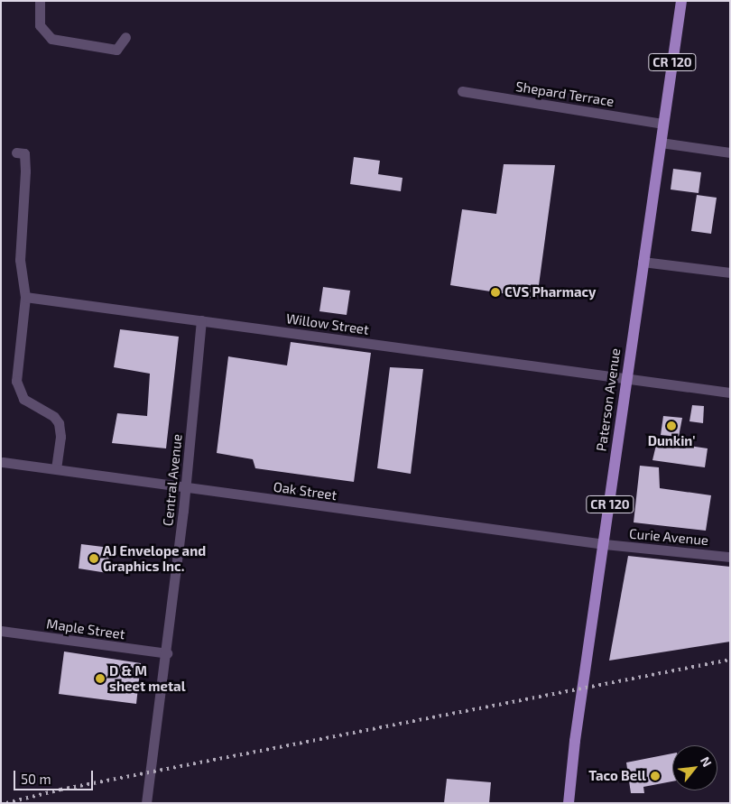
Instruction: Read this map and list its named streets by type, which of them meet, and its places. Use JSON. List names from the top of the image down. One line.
{"streets":{"main road":["CR 120","Paterson Avenue"],"street":["Shepard Terrace","Willow Street","Central Avenue","Oak Street","Curie Avenue","Maple Street"]},"crossings":[["Shepard Terrace","Paterson Avenue"],["Willow Street","Paterson Avenue"],["Willow Street","Central Avenue"],["Paterson Avenue","Oak Street"],["Paterson Avenue","Curie Avenue"],["Central Avenue","Oak Street"],["Central Avenue","Maple Street"],["Oak Street","Curie Avenue"]],"places":["CVS Pharmacy","Dunkin'","AJ Envelope and Graphics Inc.","D & M sheet metal","Taco Bell"],"scale_bar":"50 m","north":"top right"}
